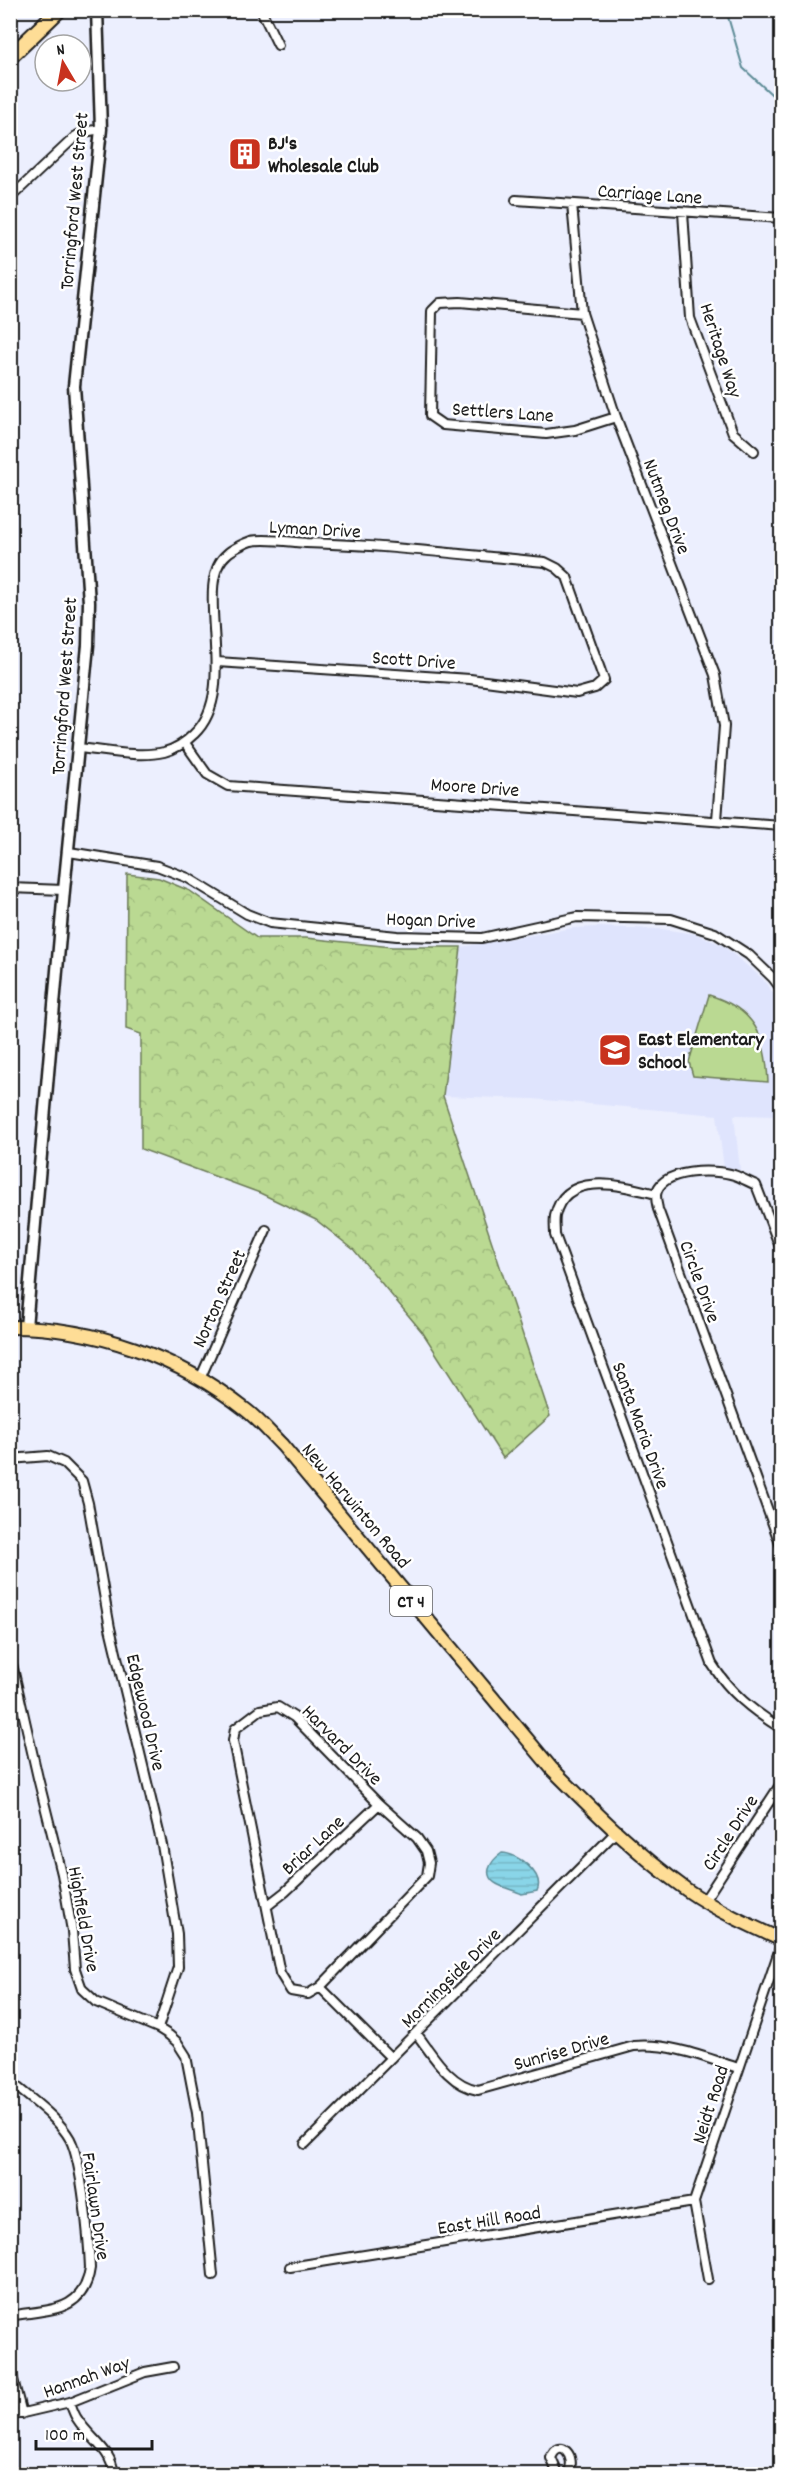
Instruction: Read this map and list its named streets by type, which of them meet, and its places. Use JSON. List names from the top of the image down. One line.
{"streets":{"main road":["Torringford West Street","New Harwinton Road","CT 4"],"street":["Carriage Lane","Heritage Way","Settlers Lane","Nutmeg Drive","Lyman Drive","Scott Drive","Moore Drive","Hogan Drive","Circle Drive","Norton Street","Santa Maria Drive","Edgewood Drive","Harvard Drive","Briar Lane","Highfield Drive","Morningside Drive","Sunrise Drive","Neidt Road","Fairlawn Drive","East Hill Road","Hannah Way"]},"crossings":[["Carriage Lane","Heritage Way"],["Carriage Lane","Nutmeg Drive"],["Torringford West Street","Lyman Drive"],["Torringford West Street","Hogan Drive"],["Torringford West Street","New Harwinton Road"],["Settlers Lane","Nutmeg Drive"],["Nutmeg Drive","Moore Drive"],["Lyman Drive","Scott Drive"],["Lyman Drive","Moore Drive"],["Circle Drive","Santa Maria Drive"],["Circle Drive","New Harwinton Road"],["Norton Street","New Harwinton Road"],["New Harwinton Road","Morningside Drive"],["New Harwinton Road","Neidt Road"],["Edgewood Drive","Highfield Drive"],["Harvard Drive","Briar Lane"],["Morningside Drive","Sunrise Drive"],["Sunrise Drive","Neidt Road"],["Neidt Road","East Hill Road"]],"places":{"building":["BJ's Wholesale Club"],"school or university":["East Elementary School"]},"scale_bar":"100 m","north":"top"}
